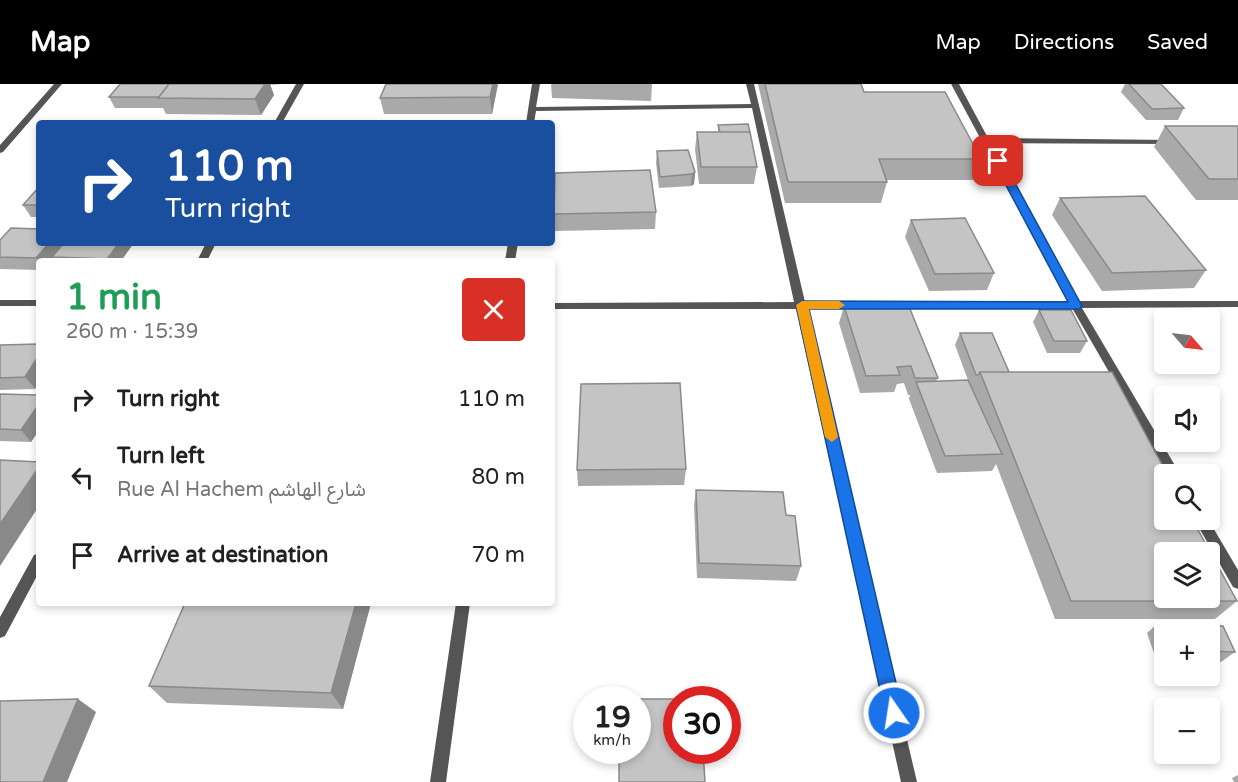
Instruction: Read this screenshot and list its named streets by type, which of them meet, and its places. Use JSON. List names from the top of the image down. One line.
{"north":"bottom right","page":{"header":"Map","nav":["Map","Directions","Saved"],"turn":["110 m","Turn right"],"heading":["1 min","260 m · 15:39"],"map_buttons":["+","−"],"list":[{"name":"Turn right","value":"110 m"},{"name":"Turn left","note":"Rue Al Hachem شارع الهاشم","value":"80 m"},{"name":"Arrive at destination","value":"70 m"}],"speed":"19 km/h","limit":"30"}}
